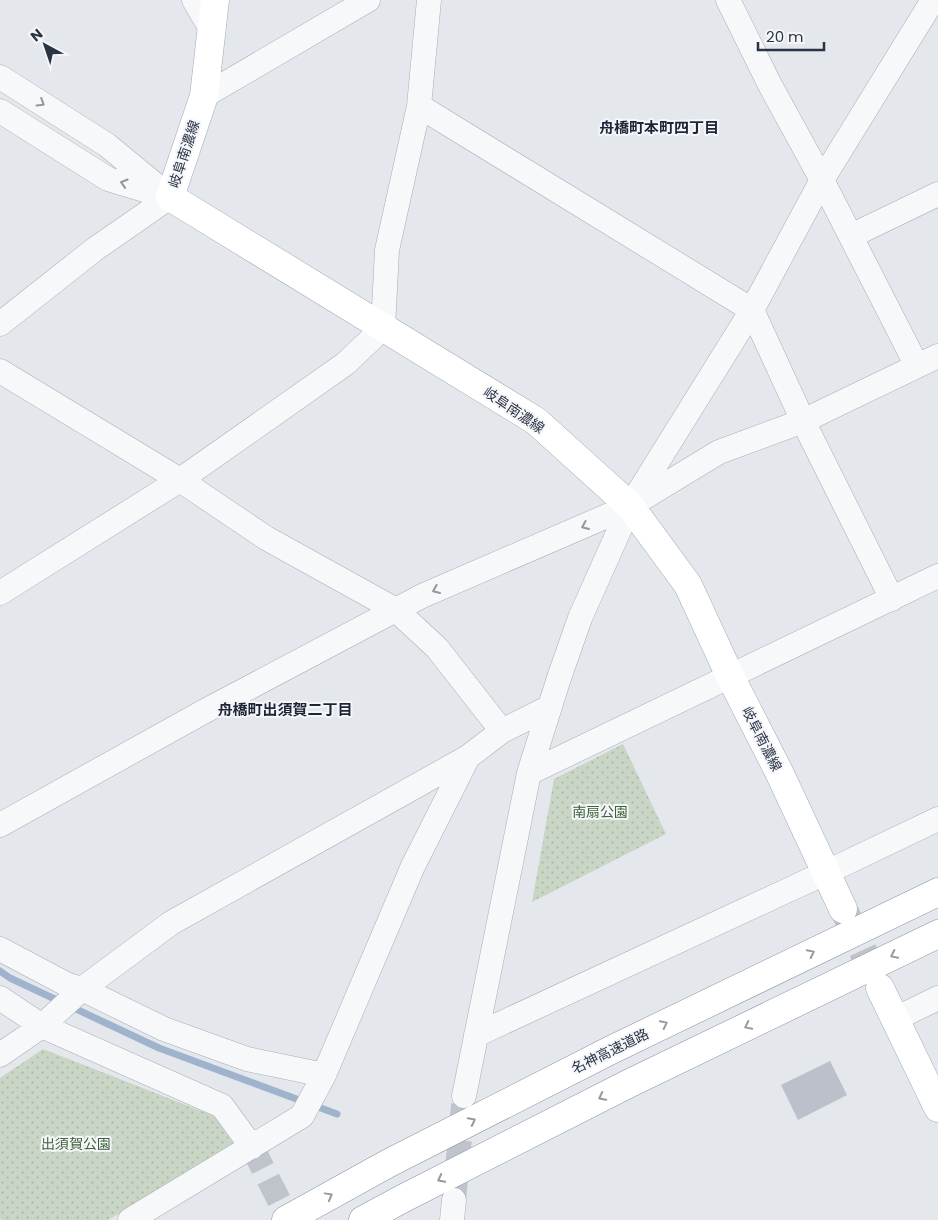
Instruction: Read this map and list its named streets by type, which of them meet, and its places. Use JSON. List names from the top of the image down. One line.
{"streets":{"main road":["岐阜南濃線","名神高速道路"]},"districts":["舟橋町本町四丁目","舟橋町出須賀二丁目"],"parks":["南扇公園","出須賀公園"],"scale_bar":"20 m","north":"top left"}
